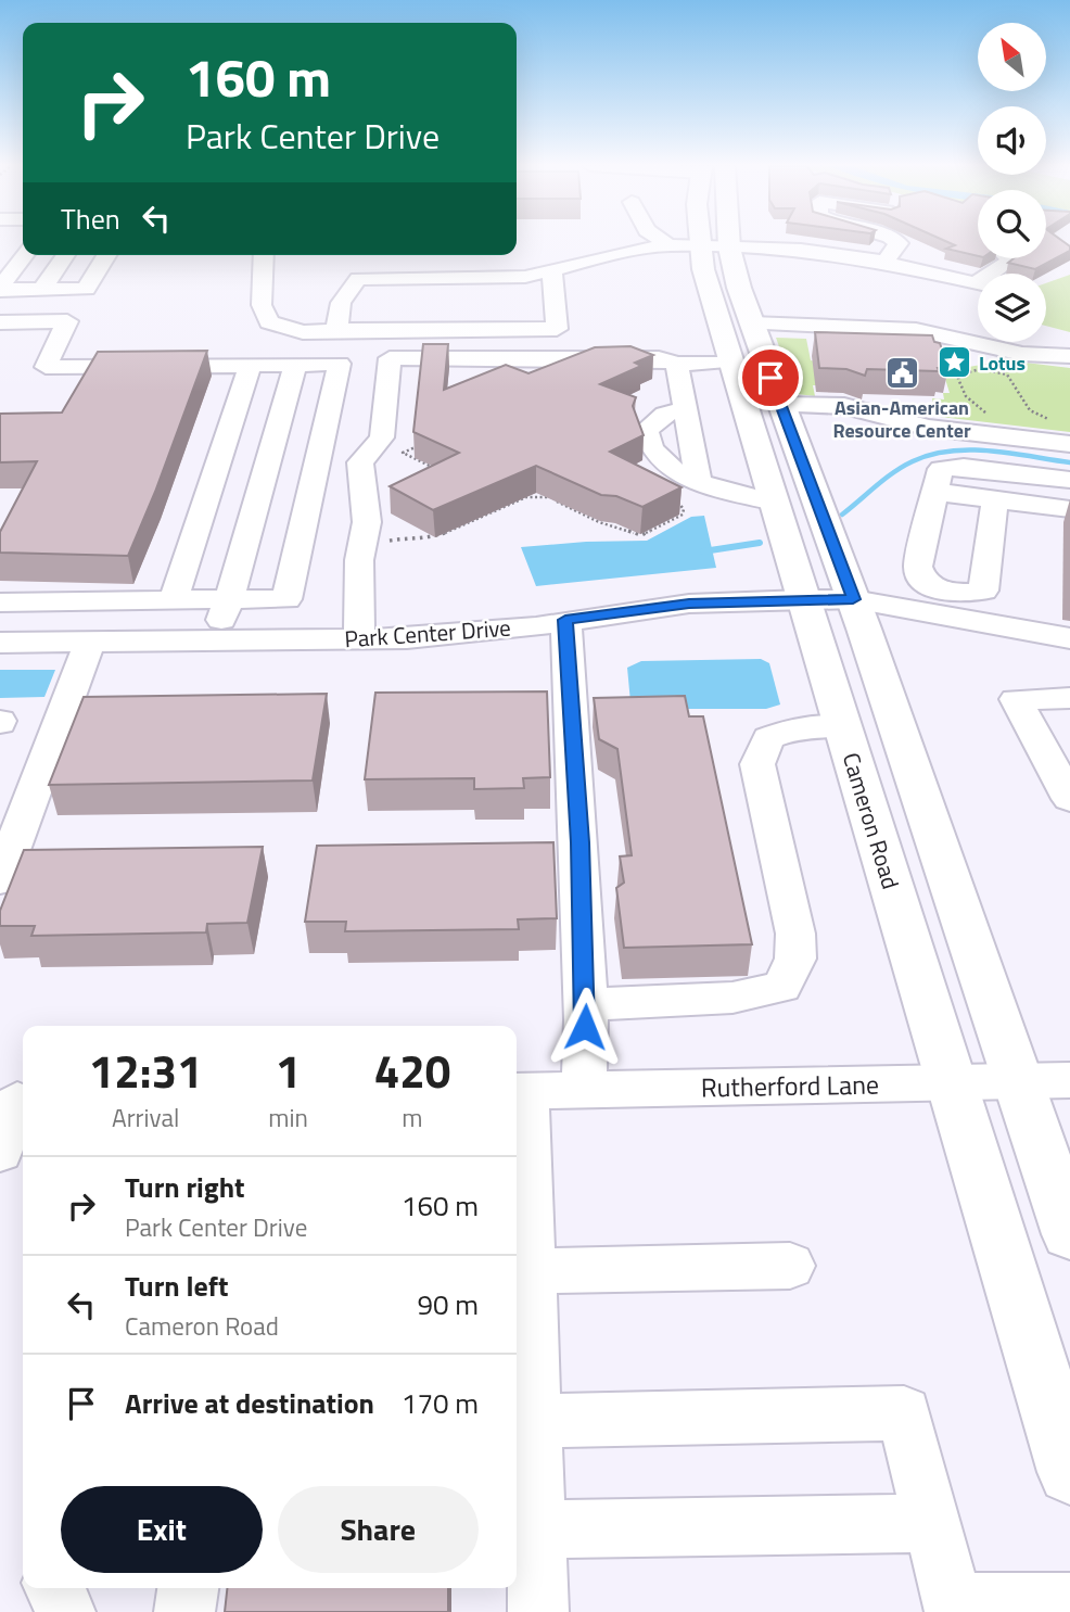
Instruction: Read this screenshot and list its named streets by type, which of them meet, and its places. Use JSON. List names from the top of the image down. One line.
{"streets":{"main road":["Cameron Road"],"street":["Park Center Drive","Rutherford Lane"]},"crossings":[["Park Center Drive","Cameron Road"],["Cameron Road","Rutherford Lane"]],"places":{"place":["Lotus"],"public building":["Asian-American Resource Center"]},"north":"top left","page":{"turn":["160 m","Park Center Drive"],"then":"Then","eta":["12:31","Arrival","1","min","420","m"],"list":[{"name":"Turn right","note":"Park Center Drive","value":"160 m"},{"name":"Turn left","note":"Cameron Road","value":"90 m"},{"name":"Arrive at destination","value":"170 m"}],"buttons":["Exit","Share"]}}
